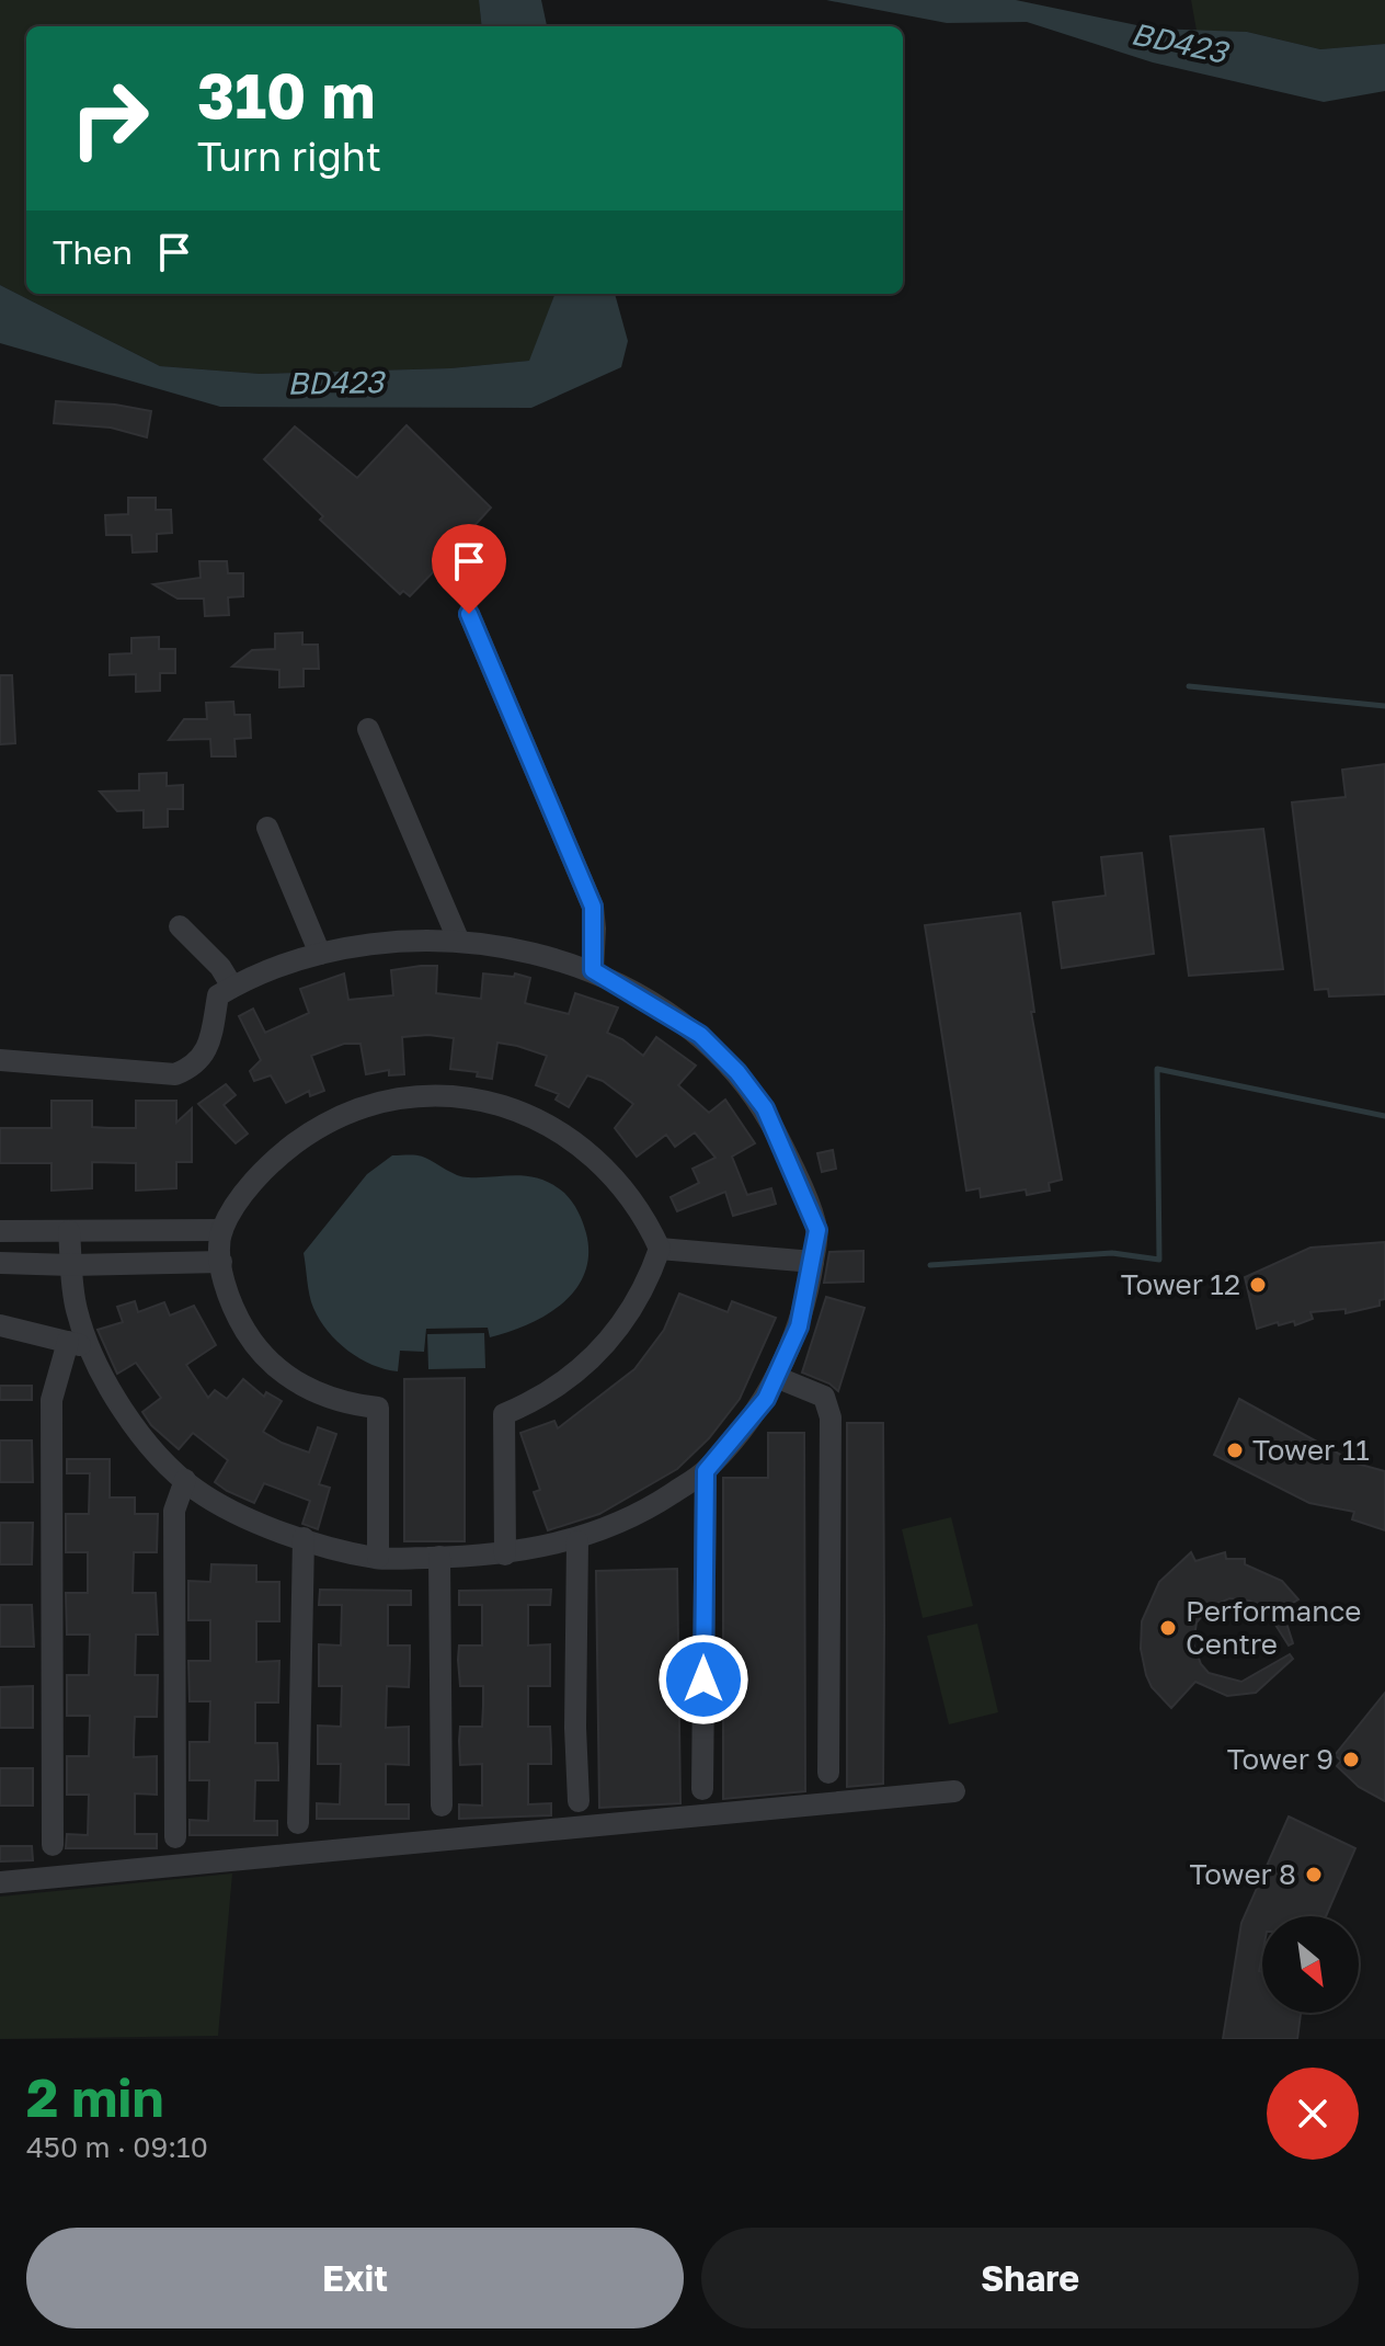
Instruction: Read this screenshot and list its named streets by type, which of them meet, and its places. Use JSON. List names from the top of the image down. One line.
{"water":["BD423"],"places":["Tower 12","Tower 11","Performance Centre","Tower 9","Tower 8"],"north":"bottom right","page":{"turn":["310 m","Turn right"],"then":"Then","heading":["2 min","450 m · 09:10"],"buttons":["Exit","Share"]}}
